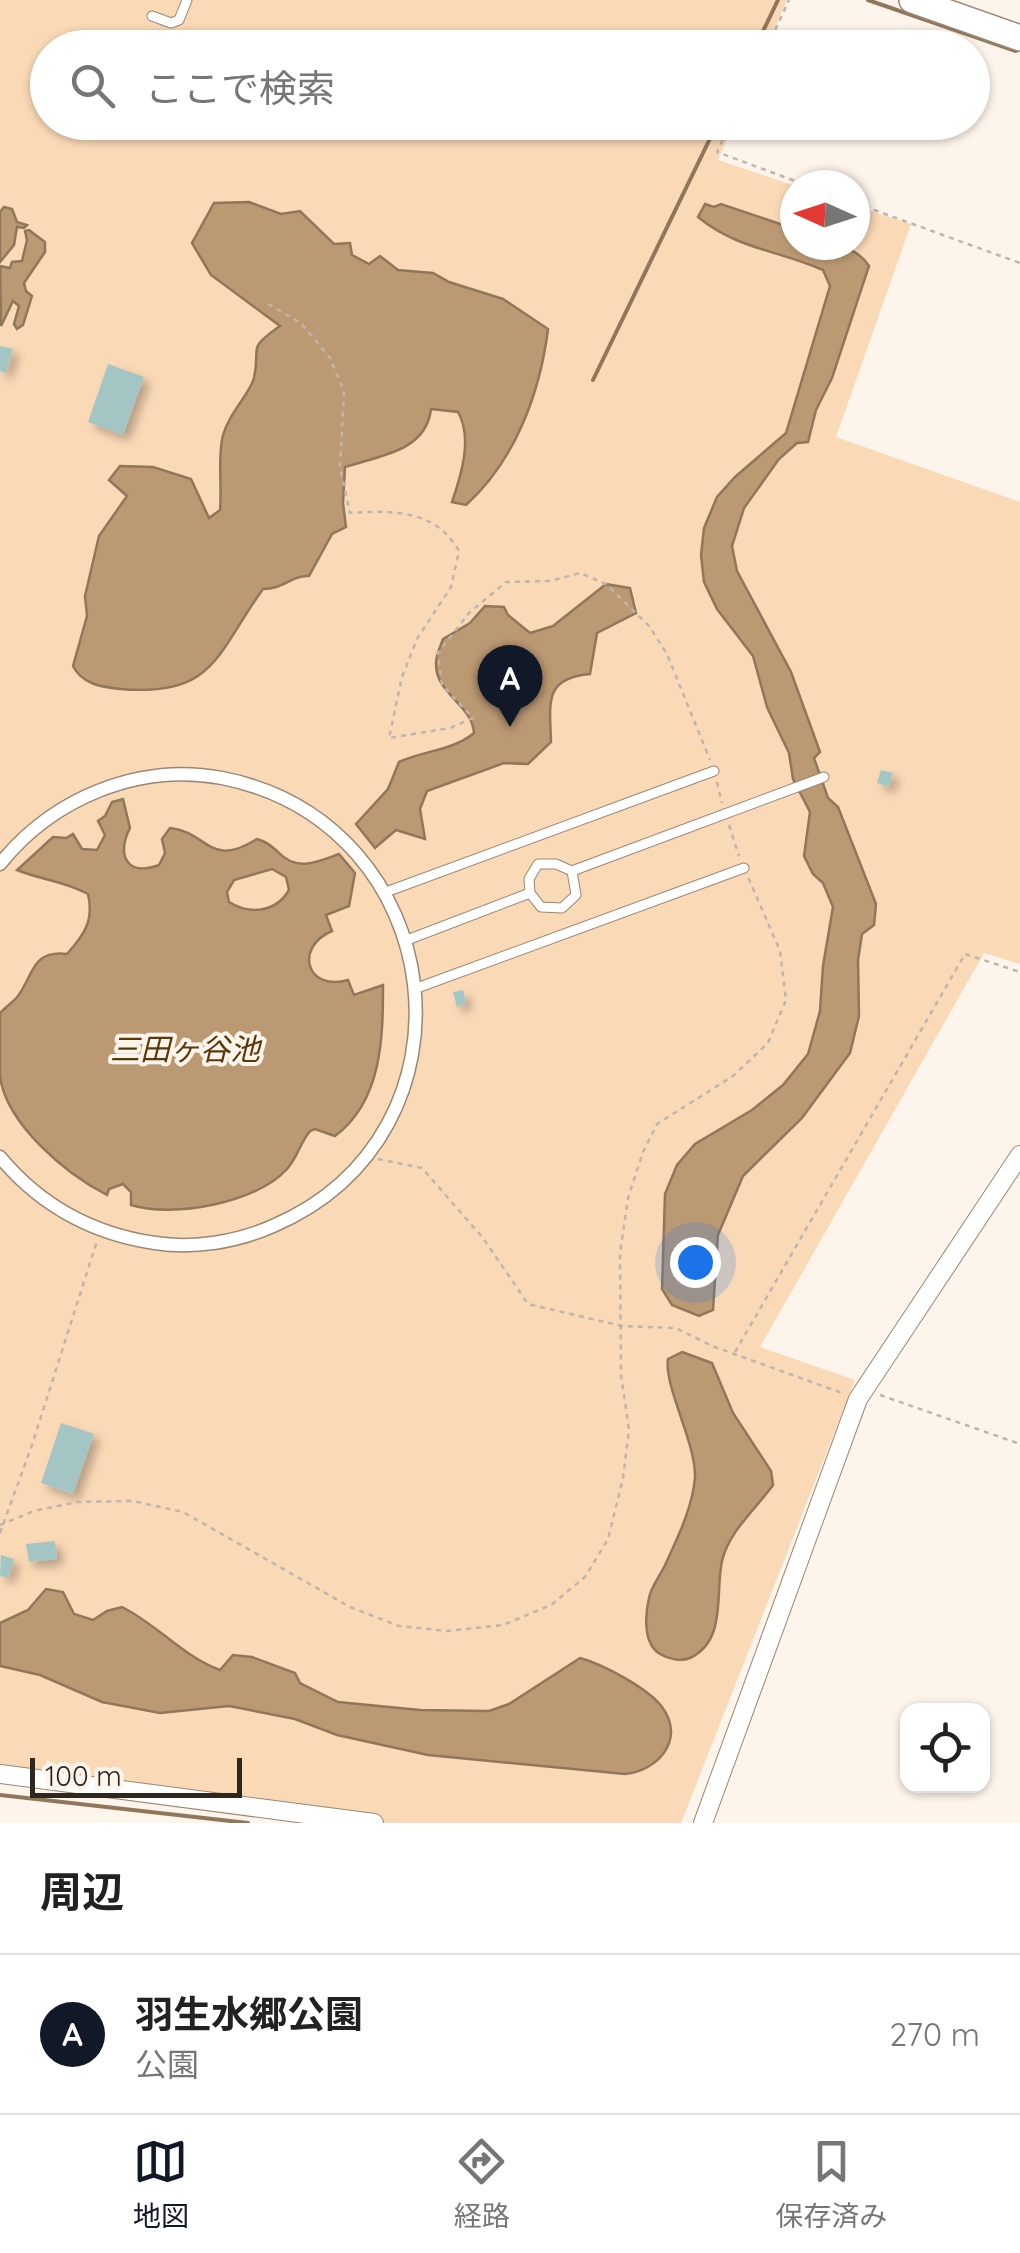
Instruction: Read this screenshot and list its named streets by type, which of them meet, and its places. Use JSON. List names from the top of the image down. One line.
{"water":["三田ヶ谷池"],"scale_bar":"100 m","north":"left","page":{"search":"ここで検索","pins":"A","scale":"100 m","heading":"周辺","list":[{"mark":"A","name":"羽生水郷公園","note":"公園","value":"270 m"}],"nav":["地図","経路","保存済み"]}}
